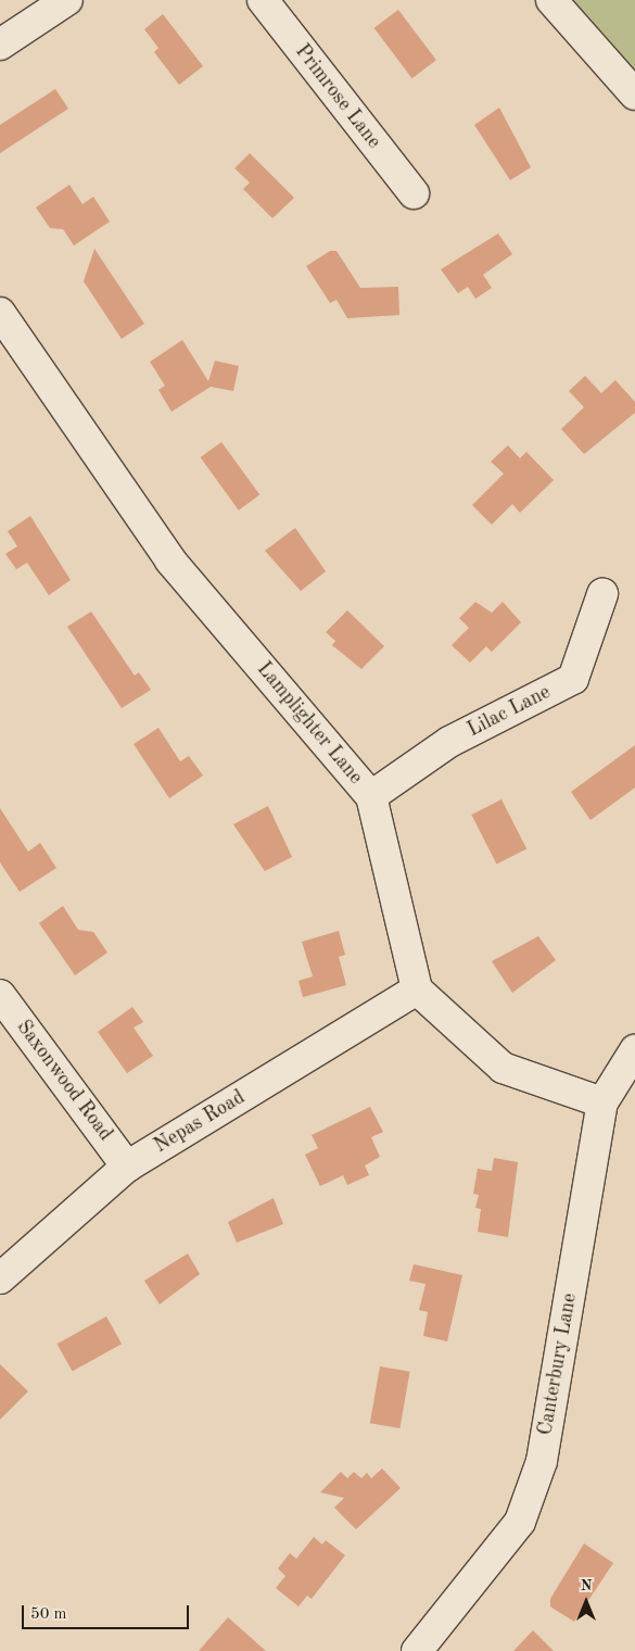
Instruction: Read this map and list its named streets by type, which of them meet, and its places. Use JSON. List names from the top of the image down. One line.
{"streets":{"street":["Primrose Lane","Lilac Lane","Lamplighter Lane","Saxonwood Road","Nepas Road","Canterbury Lane"]},"crossings":[["Lilac Lane","Lamplighter Lane"],["Lamplighter Lane","Nepas Road"],["Saxonwood Road","Nepas Road"]],"scale_bar":"50 m","north":"top"}
